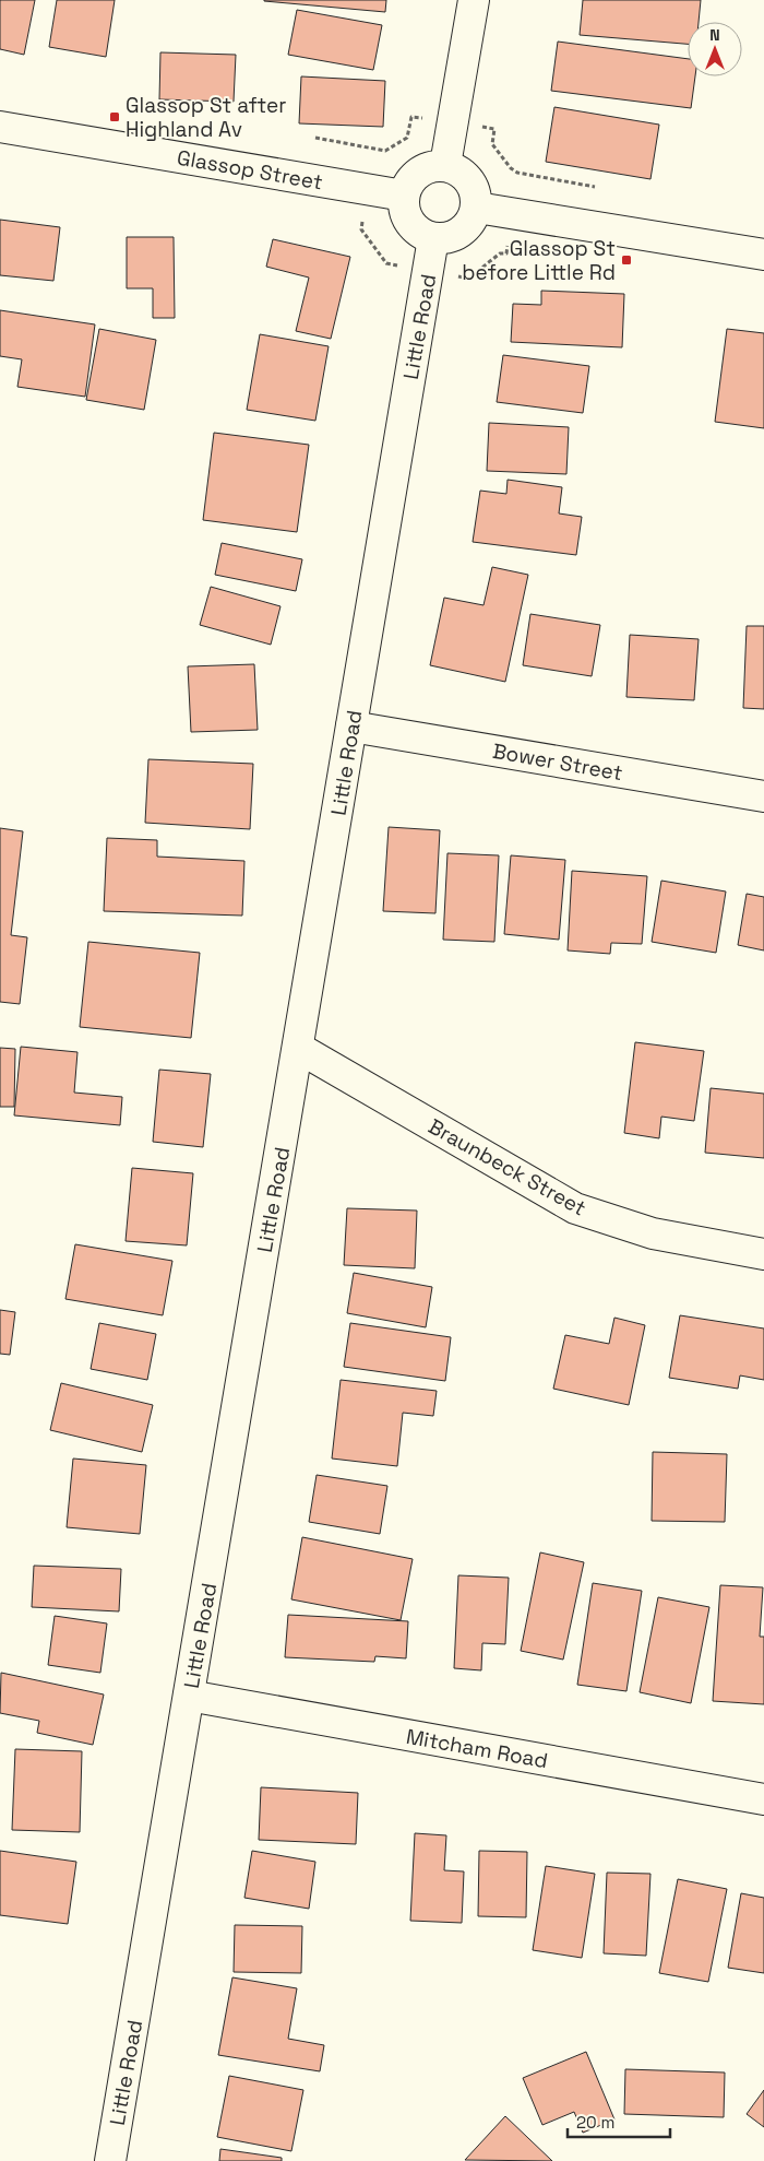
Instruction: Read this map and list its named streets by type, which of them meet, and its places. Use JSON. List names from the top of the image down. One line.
{"streets":{"street":["Glassop Street","Little Road","Bower Street","Braunbeck Street","Mitcham Road"]},"crossings":[["Glassop Street","Little Road"],["Little Road","Bower Street"],["Little Road","Braunbeck Street"],["Little Road","Mitcham Road"]],"places":{"transit":["Glassop St after Highland Av","Glassop St before Little Rd"]},"scale_bar":"20 m","north":"top"}
